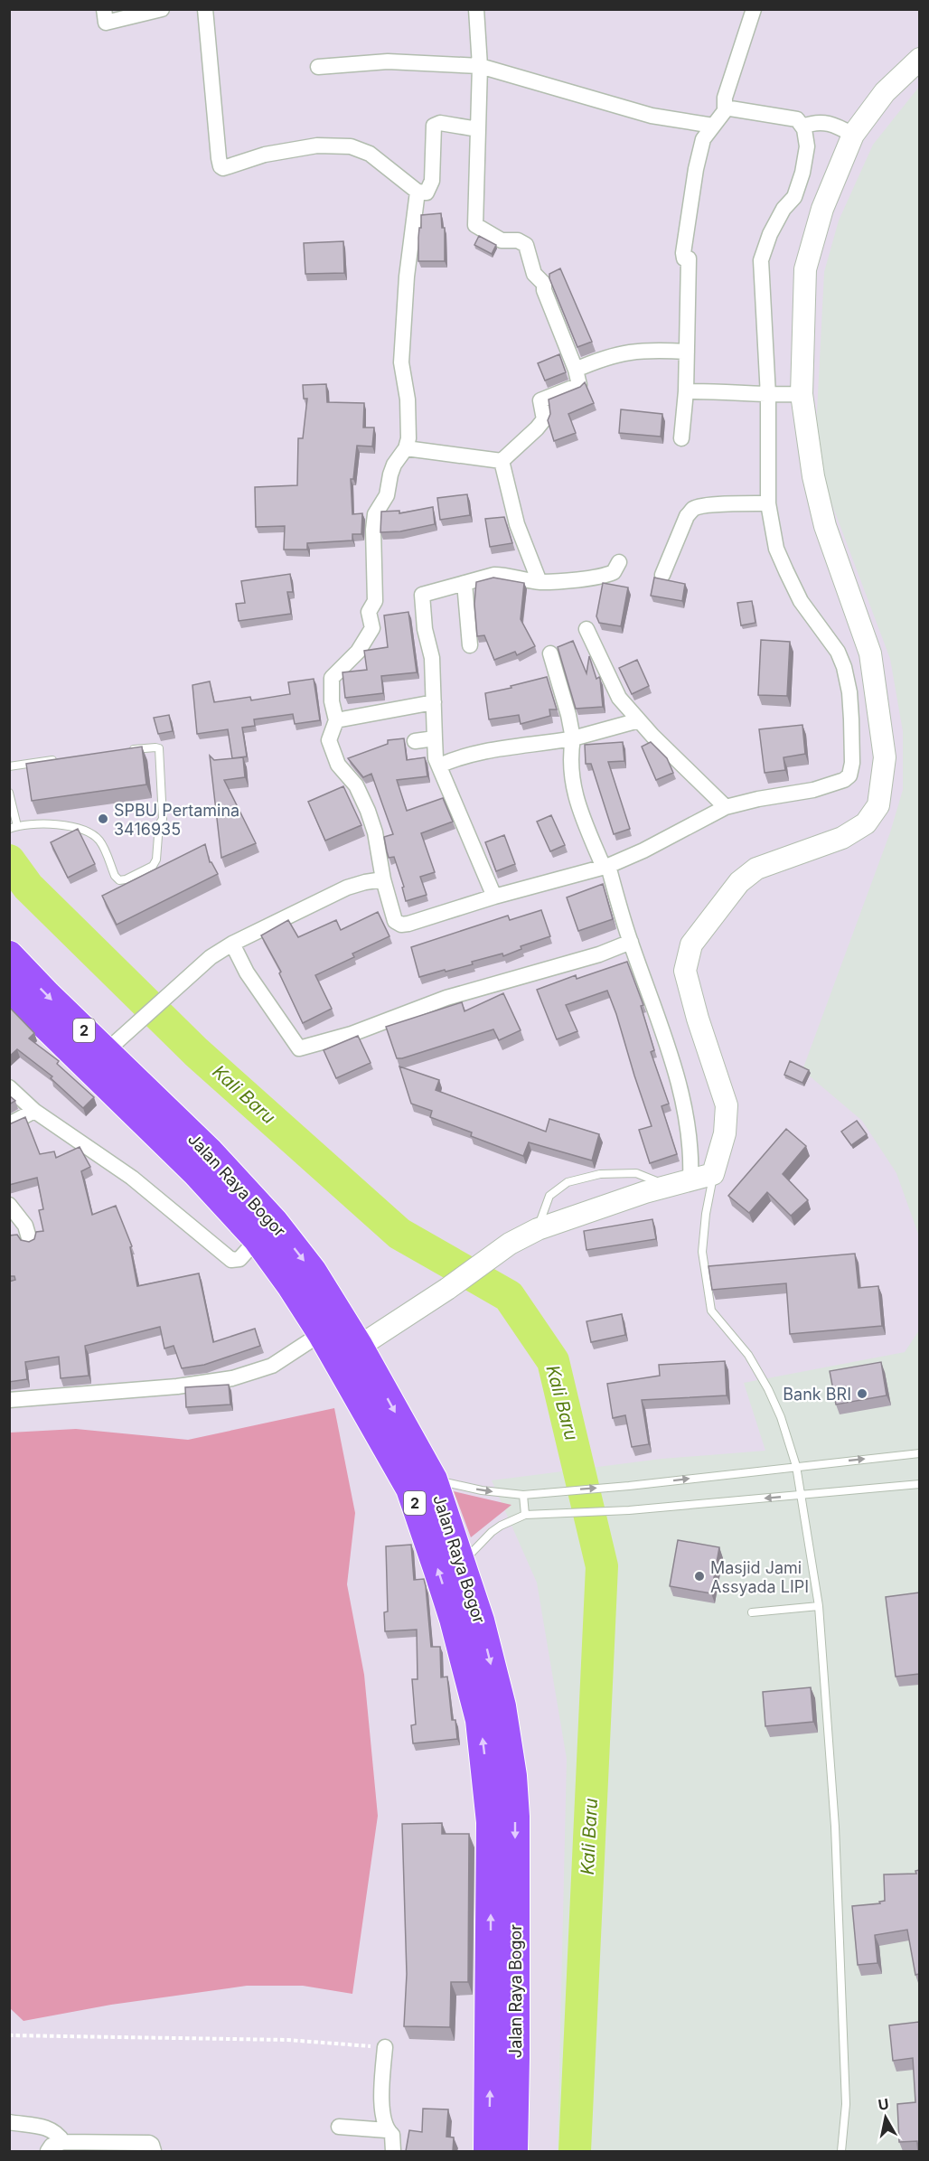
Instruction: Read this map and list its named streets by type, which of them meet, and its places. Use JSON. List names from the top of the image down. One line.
{"streets":{"highway":["2","Jalan Raya Bogor"]},"water":["Kali Baru"],"places":["SPBU Pertamina 3416935","Bank BRI","Masjid Jami Assyada LIPI"],"north":"top"}
